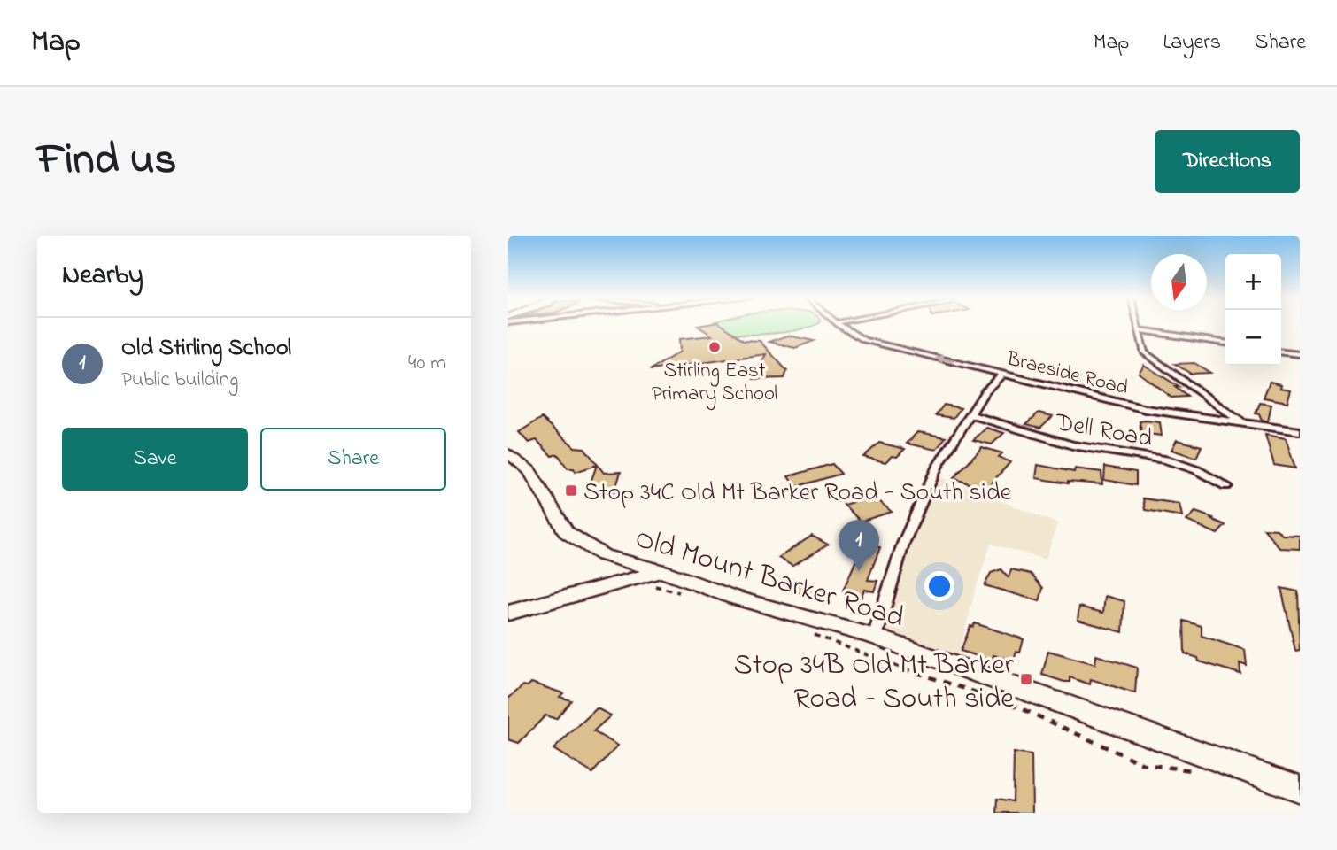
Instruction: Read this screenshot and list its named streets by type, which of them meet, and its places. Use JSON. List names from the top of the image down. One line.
{"streets":{"main road":["Old Mount Barker Road"],"street":["Braeside Road","Dell Road"]},"one_way":["Braeside Road"],"places":{"other":["Stirling East Primary School"],"transit":["Stop 34C Old Mt Barker Road - South side","Stop 34B Old Mt Barker Road - South side"]},"north":"bottom","page":{"header":"Map","nav":["Map","Layers","Share"],"title":"Find us","buttons":["Directions",["Save","Share"]],"heading":"Nearby","map_buttons":["+","−"],"list":[{"mark":"1","name":"Old Stirling School","note":"Public building","value":"40 m"}],"pins":"1"}}
